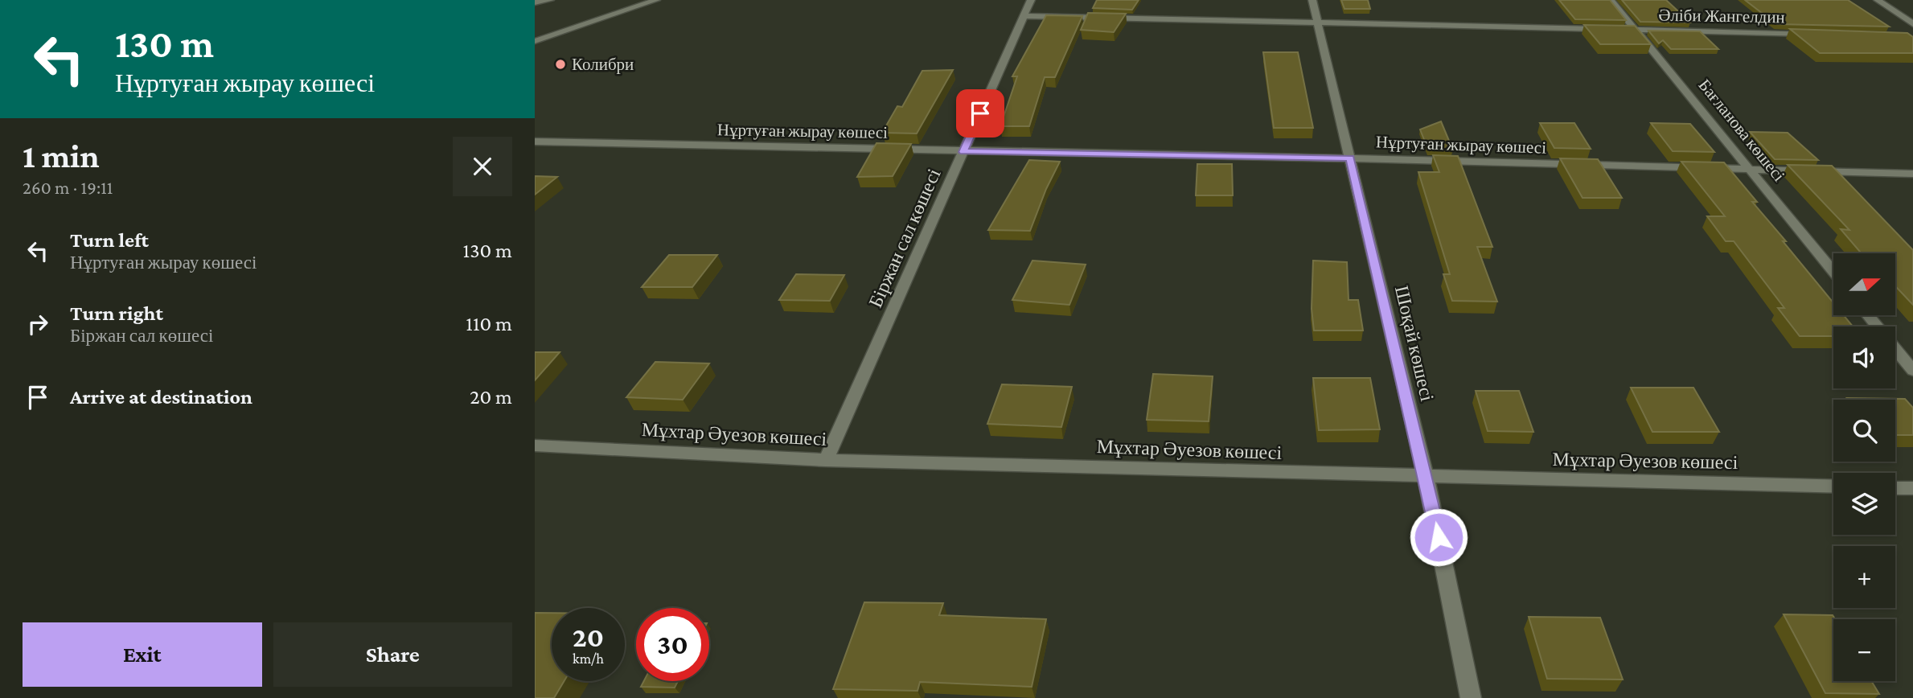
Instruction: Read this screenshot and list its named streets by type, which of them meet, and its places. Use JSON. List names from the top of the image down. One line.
{"streets":{"street":["Әліби Жангелдин","Бағланова көшесі","Нұртуған жырау көшесі","Біржан сал көшесі","Шоқай көшесі","Мұхтар Әуезов көшесі"]},"crossings":[["Әліби Жангелдин","Бағланова көшесі"],["Әліби Жангелдин","Біржан сал көшесі"],["Әліби Жангелдин","Шоқай көшесі"],["Бағланова көшесі","Нұртуған жырау көшесі"],["Нұртуған жырау көшесі","Біржан сал көшесі"],["Нұртуған жырау көшесі","Шоқай көшесі"],["Біржан сал көшесі","Мұхтар Әуезов көшесі"],["Шоқай көшесі","Мұхтар Әуезов көшесі"]],"places":["Колибри"],"north":"right","page":{"turn":["130 m","Нұртуған жырау көшесі"],"heading":["1 min","260 m · 19:11"],"list":[{"name":"Turn left","note":"Нұртуған жырау көшесі","value":"130 m"},{"name":"Turn right","note":"Біржан сал көшесі","value":"110 m"},{"name":"Arrive at destination","value":"20 m"}],"map_buttons":["+","−"],"speed":"20 km/h","limit":"30","buttons":["Exit","Share"]}}
